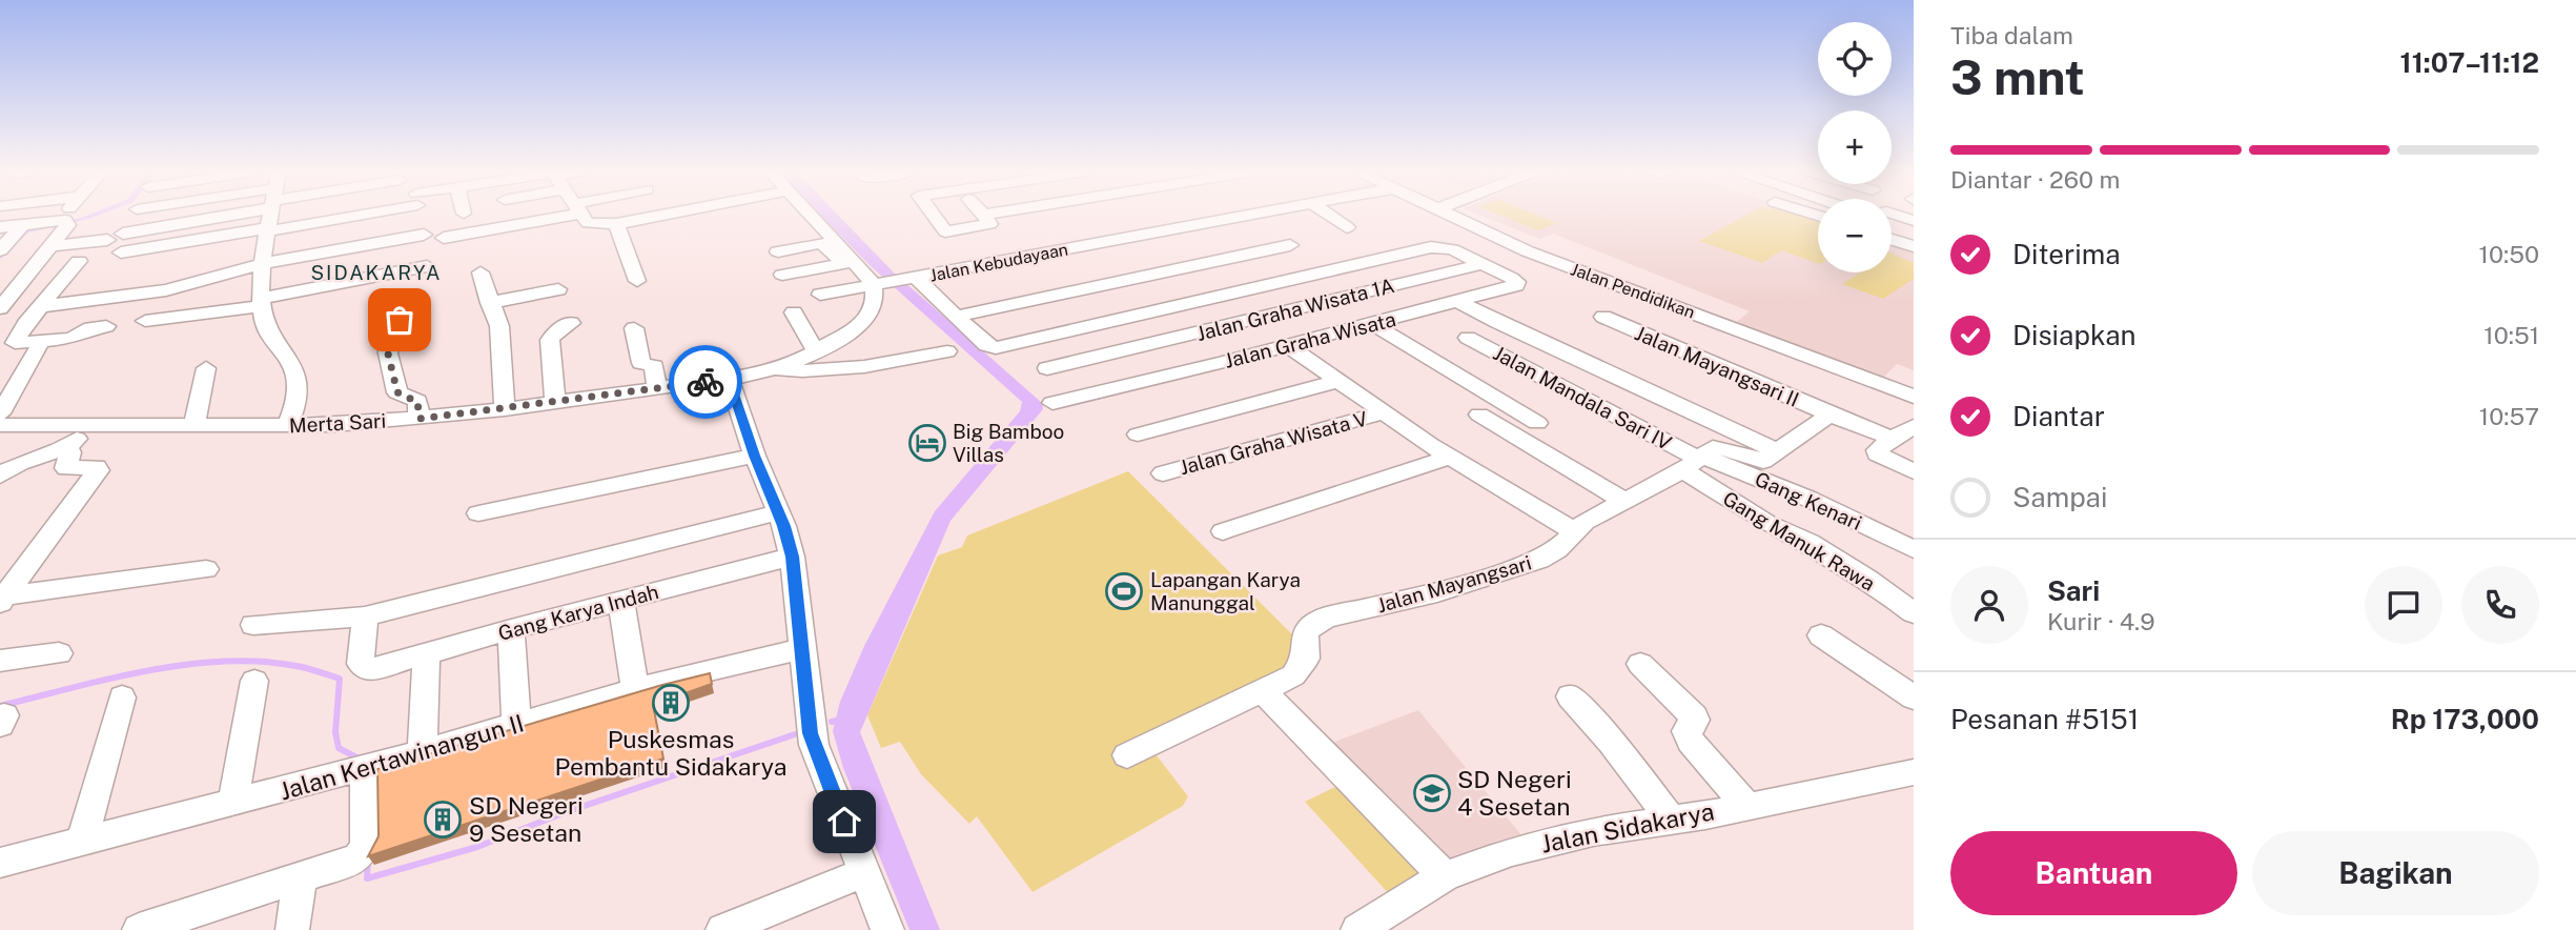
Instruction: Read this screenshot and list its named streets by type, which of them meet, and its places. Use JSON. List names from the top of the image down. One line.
{"streets":{"street":["Jalan Kebudayaan","Jalan Pendidikan","Jalan Graha Wisata 1A","Jalan Graha Wisata","Jalan Mayangsari II","Jalan Mandala Sari IV","Merta Sari","Jalan Graha Wisata V","Gang Kenari","Gang Manuk Rawa","Jalan Mayangsari","Gang Karya Indah","Jalan Kertawinangun II","Jalan Sidakarya"]},"crossings":[["Jalan Kebudayaan","Merta Sari"],["Jalan Pendidikan","Jalan Graha Wisata"],["Jalan Mayangsari II","Jalan Mayangsari"],["Jalan Mandala Sari IV","Gang Kenari"],["Jalan Mandala Sari IV","Gang Manuk Rawa"],["Jalan Mandala Sari IV","Jalan Mayangsari"],["Gang Kenari","Gang Manuk Rawa"],["Gang Kenari","Jalan Mayangsari"],["Gang Manuk Rawa","Jalan Mayangsari"]],"districts":["SIDAKARYA"],"places":{"hotel":["Big Bamboo Villas"],"sports":["Lapangan Karya Manunggal"],"building":["Puskesmas Pembantu Sidakarya","SD Negeri 9 Sesetan"],"school or university":["SD Negeri 4 Sesetan"]},"page":{"heading":["3 mnt","Tiba dalam","11:07–11:12"],"panel":["Sari","Kurir · 4.9","Pesanan #5151","Rp 173,000"],"map_buttons":["+","−"],"bar":"Diantar · 260 m","list":[["Diterima","10:50"],["Disiapkan","10:51"],["Diantar","10:57"],"Sampai"],"buttons":["Bantuan","Bagikan"]}}
